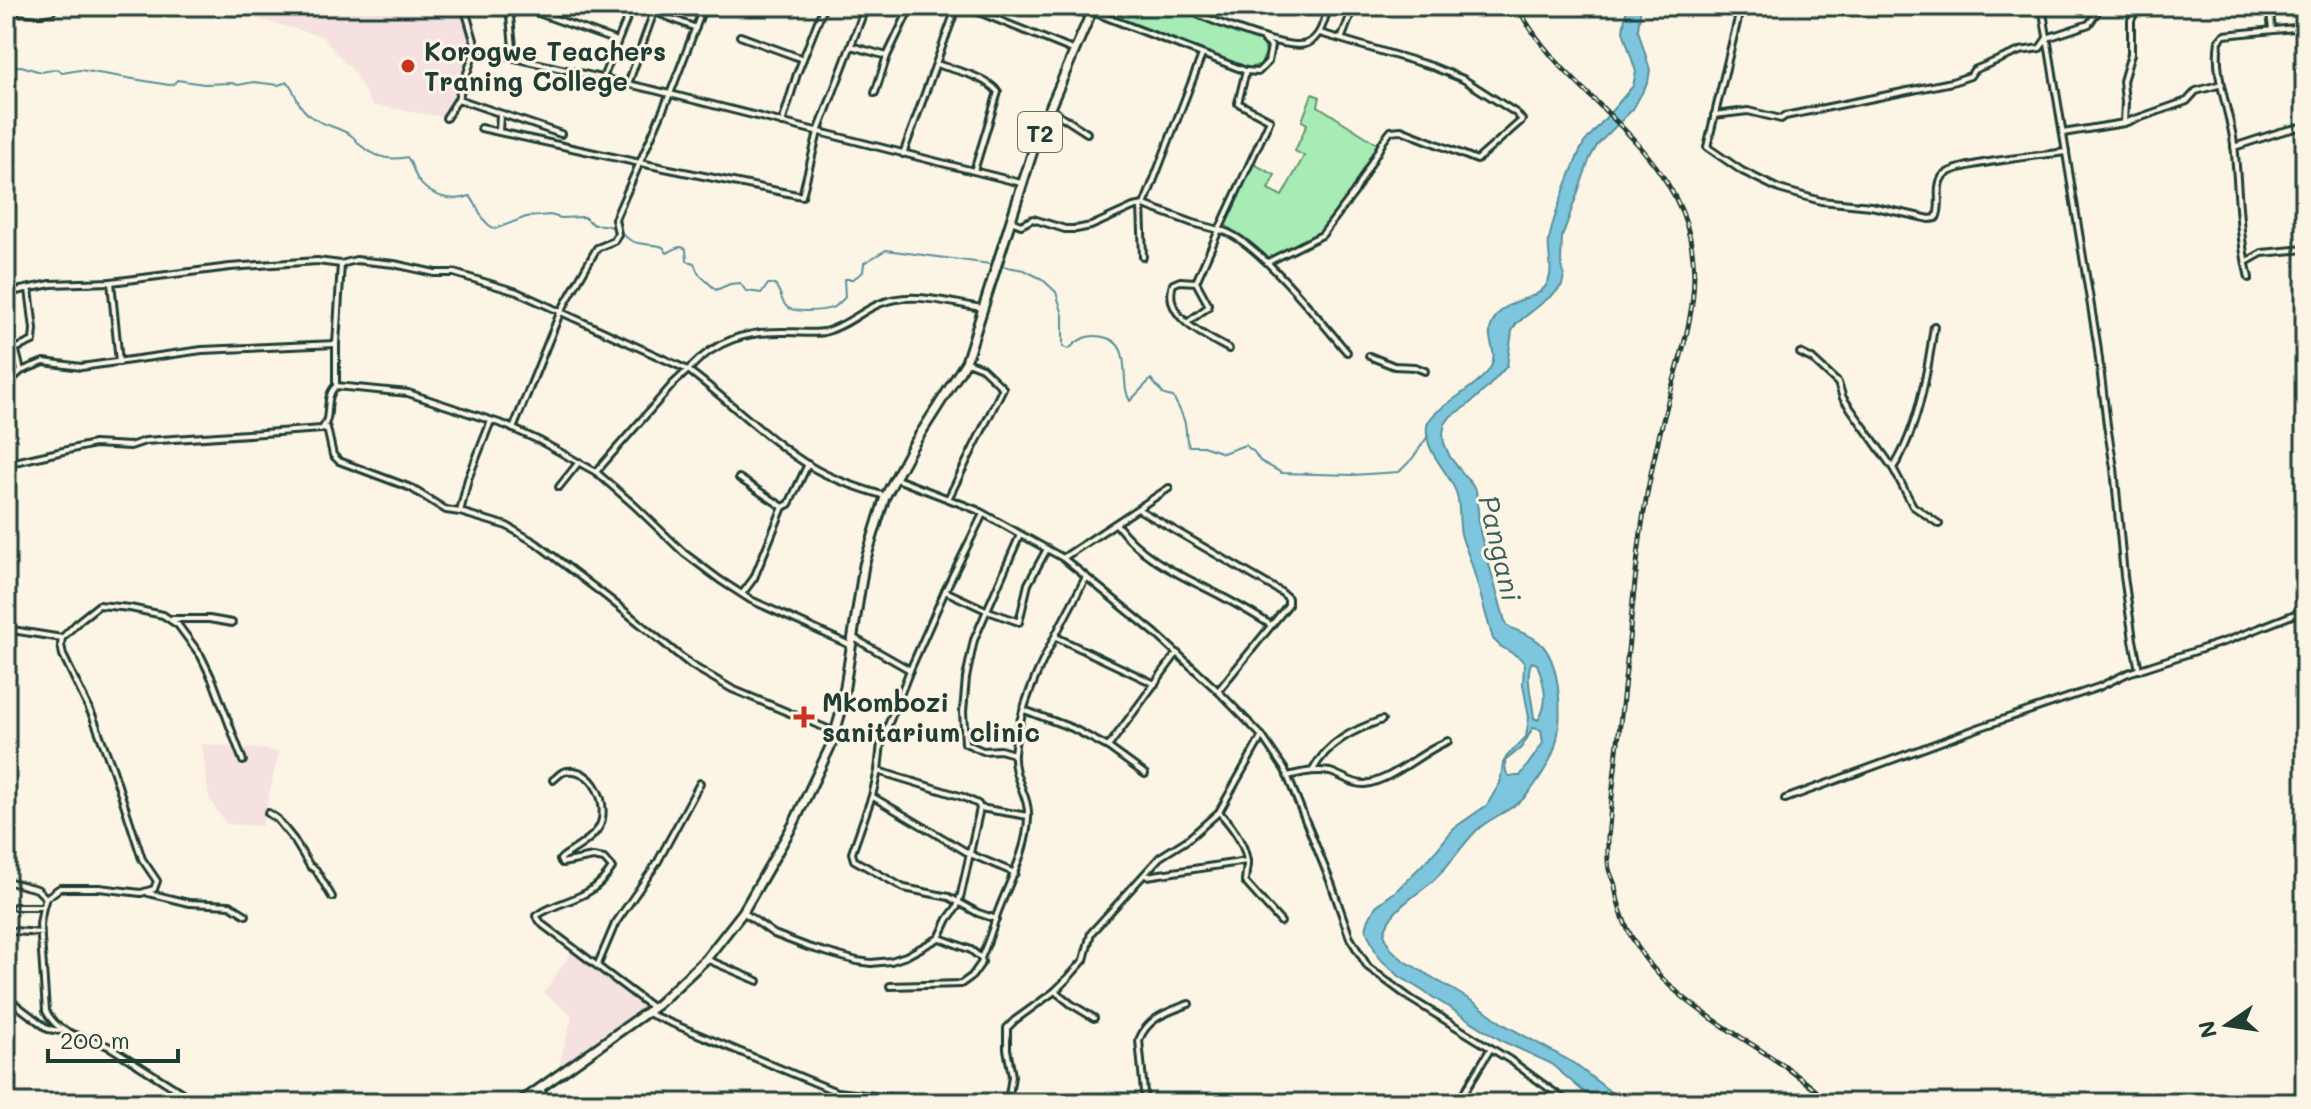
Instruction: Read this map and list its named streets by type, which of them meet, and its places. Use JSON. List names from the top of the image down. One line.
{"streets":{"highway":["T2"]},"water":["Pangani"],"places":{"other":["Korogwe Teachers Traning College"],"health":["Mkombozi sanitarium clinic"]},"scale_bar":"200 m","north":"left"}
